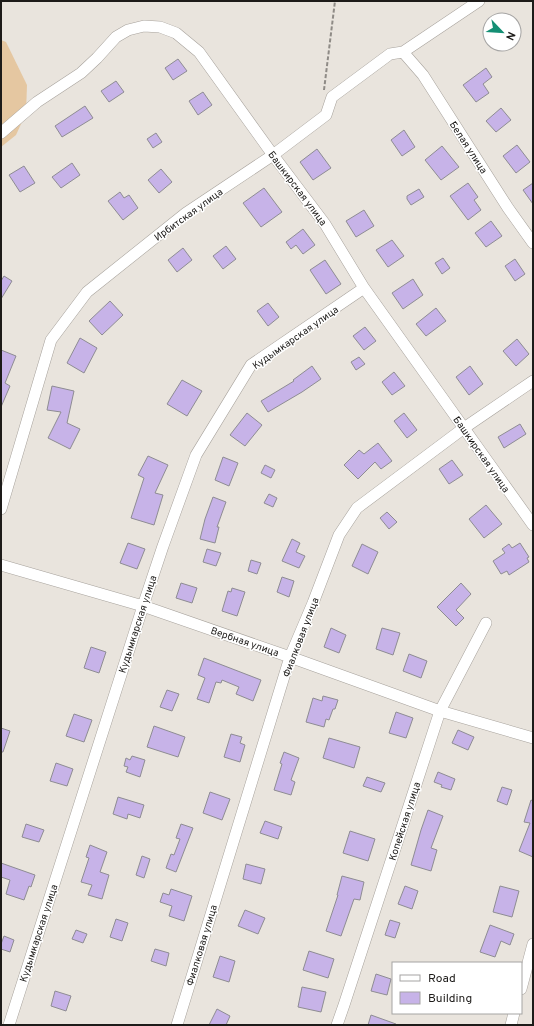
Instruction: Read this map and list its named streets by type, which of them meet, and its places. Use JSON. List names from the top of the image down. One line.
{"streets":{"street":["Белая улица","Башкирская улица","Ирбитская улица","Кудымкарская улица","Фиалковая улица","Вербная улица","Копейская улица"]},"crossings":[["Башкирская улица","Ирбитская улица"],["Башкирская улица","Кудымкарская улица"],["Башкирская улица","Фиалковая улица"],["Кудымкарская улица","Вербная улица"],["Фиалковая улица","Вербная улица"],["Вербная улица","Копейская улица"]],"legend":["Road","Building"],"north":"bottom right"}
